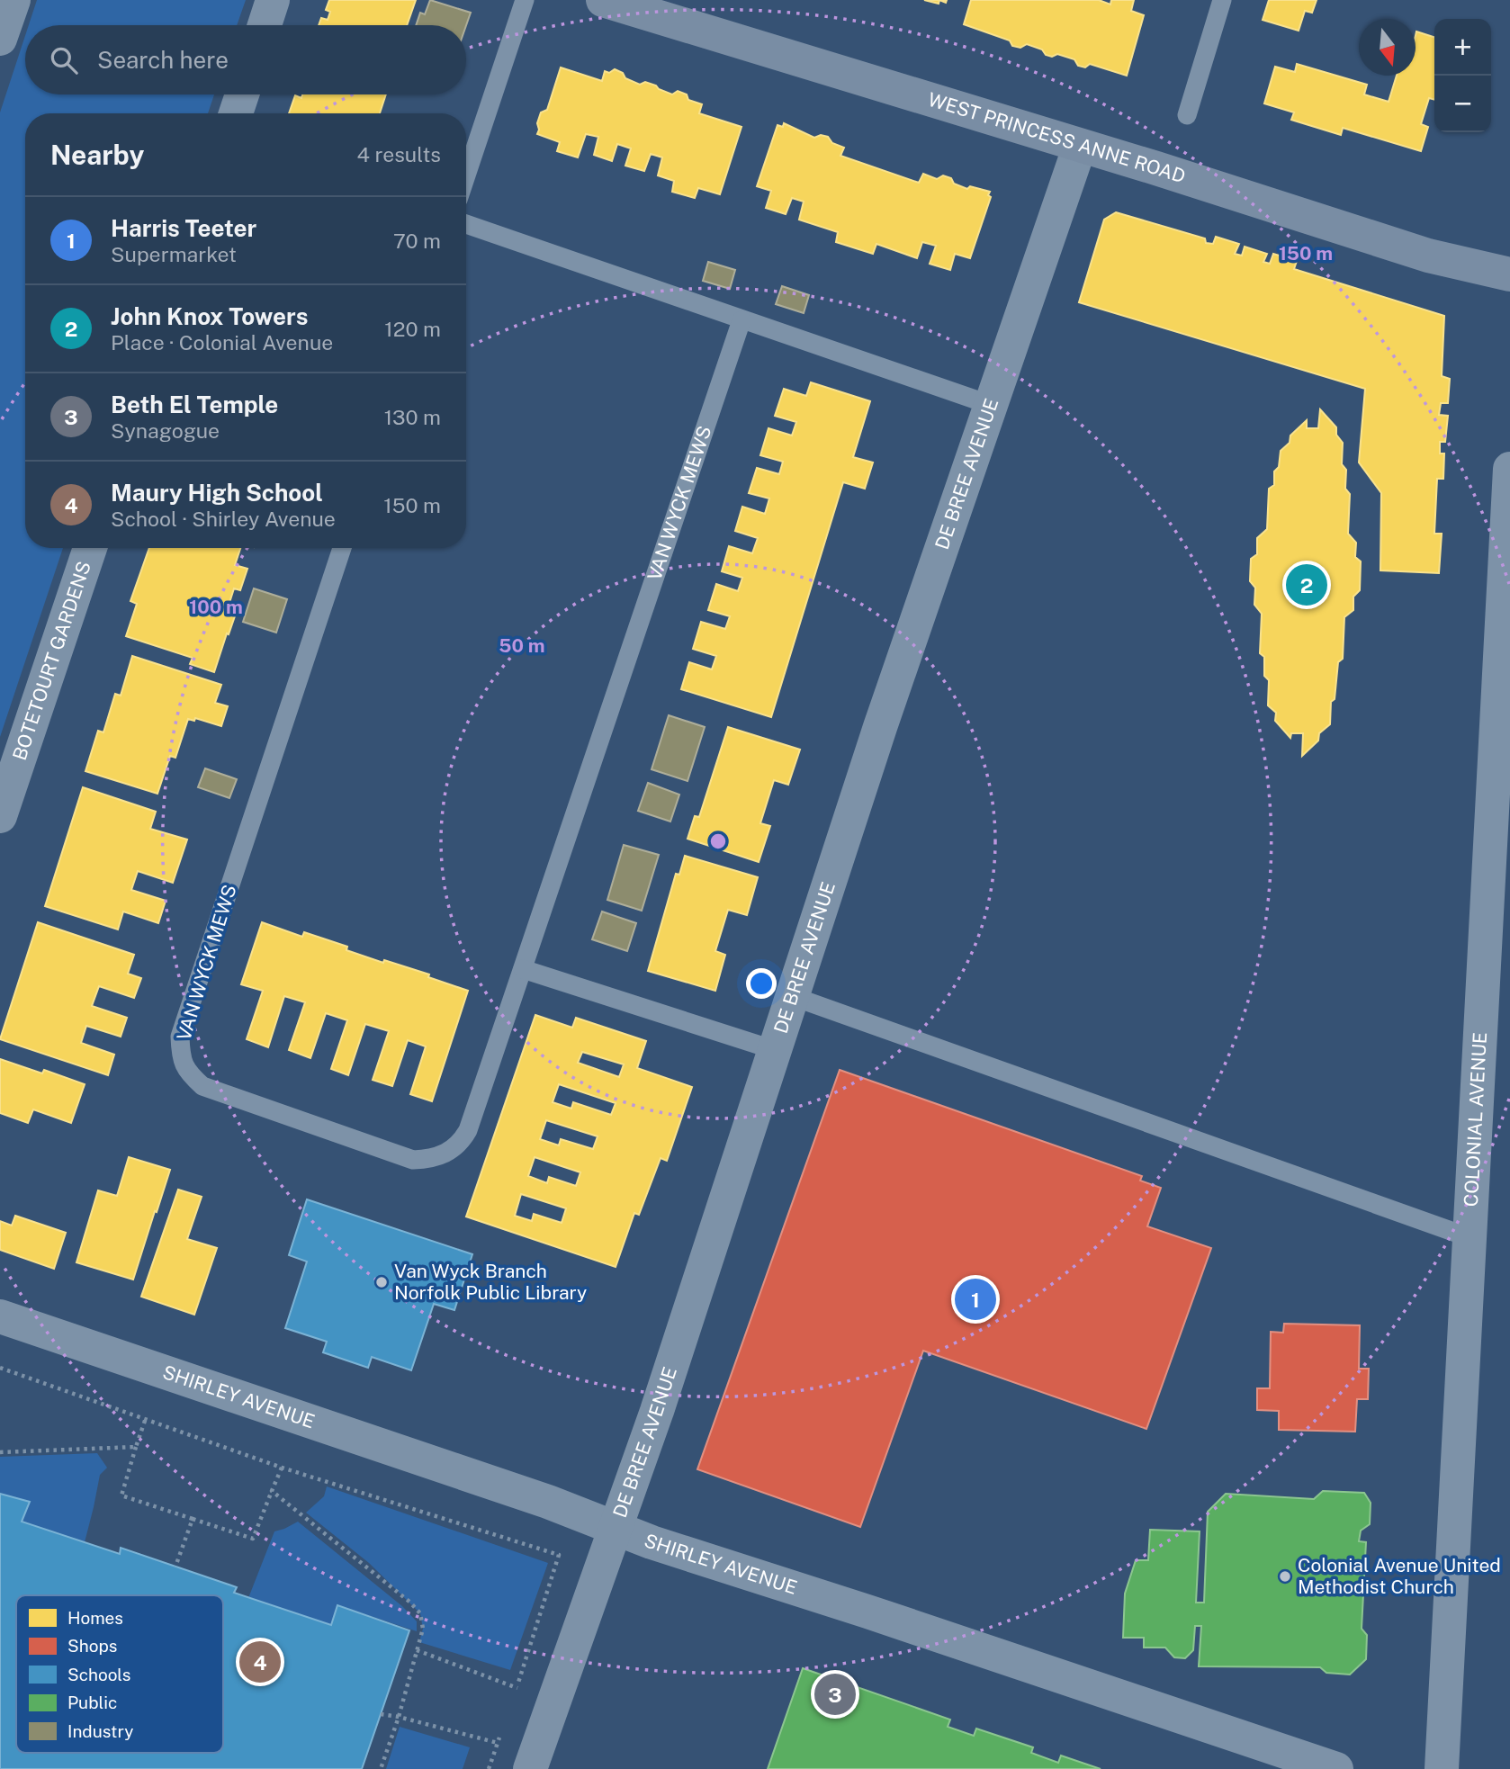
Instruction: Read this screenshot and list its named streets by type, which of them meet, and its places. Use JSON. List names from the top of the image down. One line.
{"streets":{"main road":["WEST PRINCESS ANNE ROAD"],"street":["DE BREE AVENUE","BOTETOURT GARDENS","COLONIAL AVENUE","SHIRLEY AVENUE"],"lane":["VAN WYCK MEWS"]},"crossings":[["WEST PRINCESS ANNE ROAD","DE BREE AVENUE"],["DE BREE AVENUE","SHIRLEY AVENUE"]],"places":["Van Wyck Branch Norfolk Public Library","Colonial Avenue United Methodist Church"],"legend":["Homes","Shops","Schools","Public","Industry"],"north":"bottom","page":{"map_buttons":["+","−"],"search":"Search here","heading":["Nearby","4 results"],"list":[{"mark":"1","name":"Harris Teeter","note":"Supermarket","value":"70 m"},{"mark":"2","name":"John Knox Towers","note":"Place · Colonial Avenue","value":"120 m"},{"mark":"3","name":"Beth El Temple","note":"Synagogue","value":"130 m"},{"mark":"4","name":"Maury High School","note":"School · Shirley Avenue","value":"150 m"}],"pins":["2","1","4","3"]},"rings":["150 m","100 m","50 m"]}
